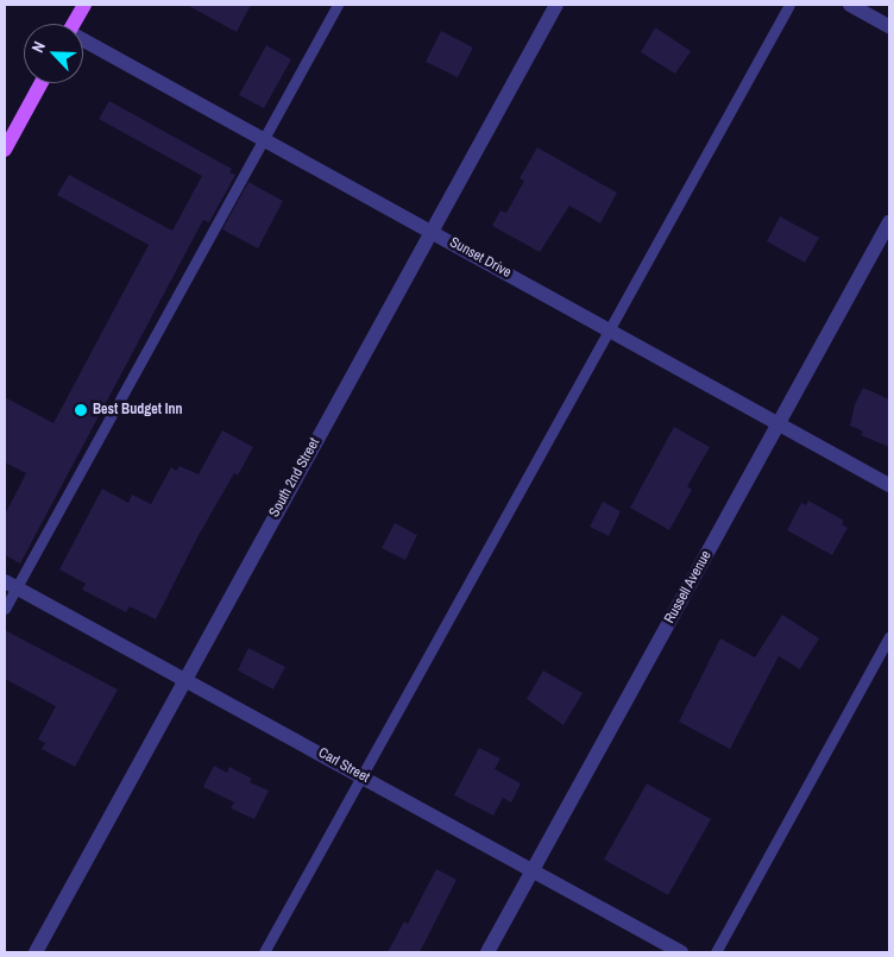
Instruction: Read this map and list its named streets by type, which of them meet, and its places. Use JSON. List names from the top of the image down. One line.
{"streets":{"street":["Sunset Drive","South 2nd Street","Russell Avenue","Carl Street"]},"crossings":[["Sunset Drive","South 2nd Street"],["Sunset Drive","Russell Avenue"],["South 2nd Street","Carl Street"],["Russell Avenue","Carl Street"]],"places":["Best Budget Inn"],"north":"top left"}
